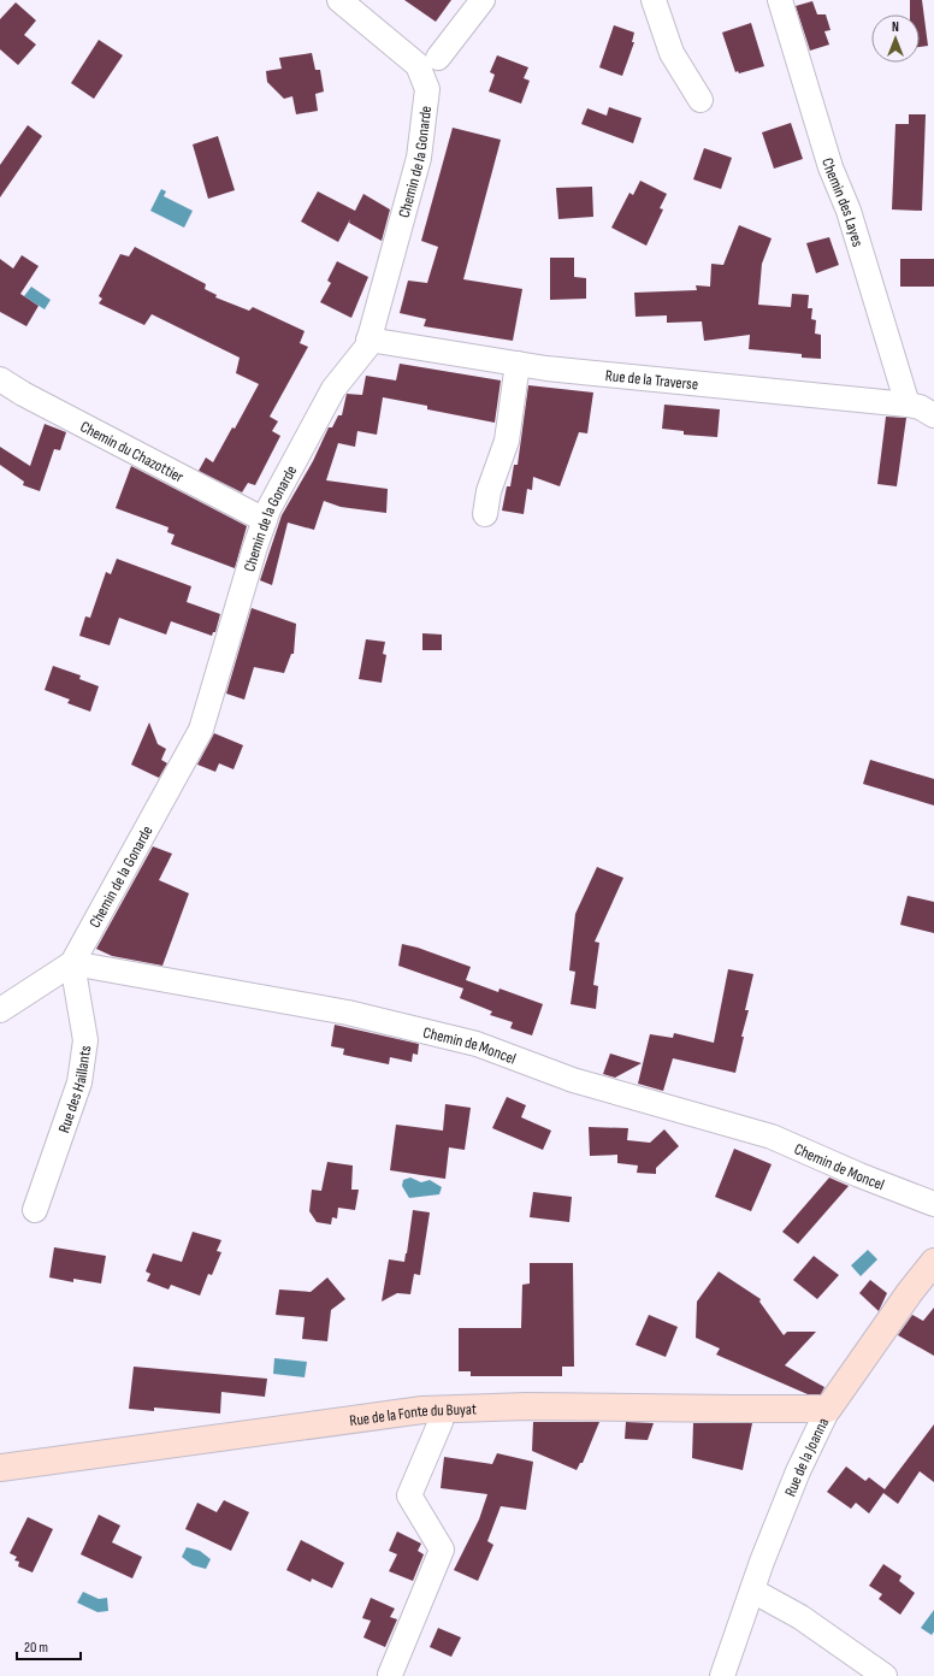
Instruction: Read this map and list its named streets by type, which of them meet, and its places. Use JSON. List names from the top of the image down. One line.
{"streets":{"street":["Chemin de la Gonarde","Chemin des Layes","Rue de la Traverse","Chemin du Chazottier","Chemin de Moncel","Rue des Haillants","Rue de la Fonte du Buyat","Rue de la Joanna"]},"crossings":[["Chemin de la Gonarde","Rue de la Traverse"],["Chemin de la Gonarde","Chemin du Chazottier"],["Chemin de la Gonarde","Chemin de Moncel"],["Chemin de la Gonarde","Rue des Haillants"],["Chemin des Layes","Rue de la Traverse"],["Chemin de Moncel","Rue des Haillants"],["Rue de la Fonte du Buyat","Rue de la Joanna"]],"scale_bar":"20 m","north":"top"}
